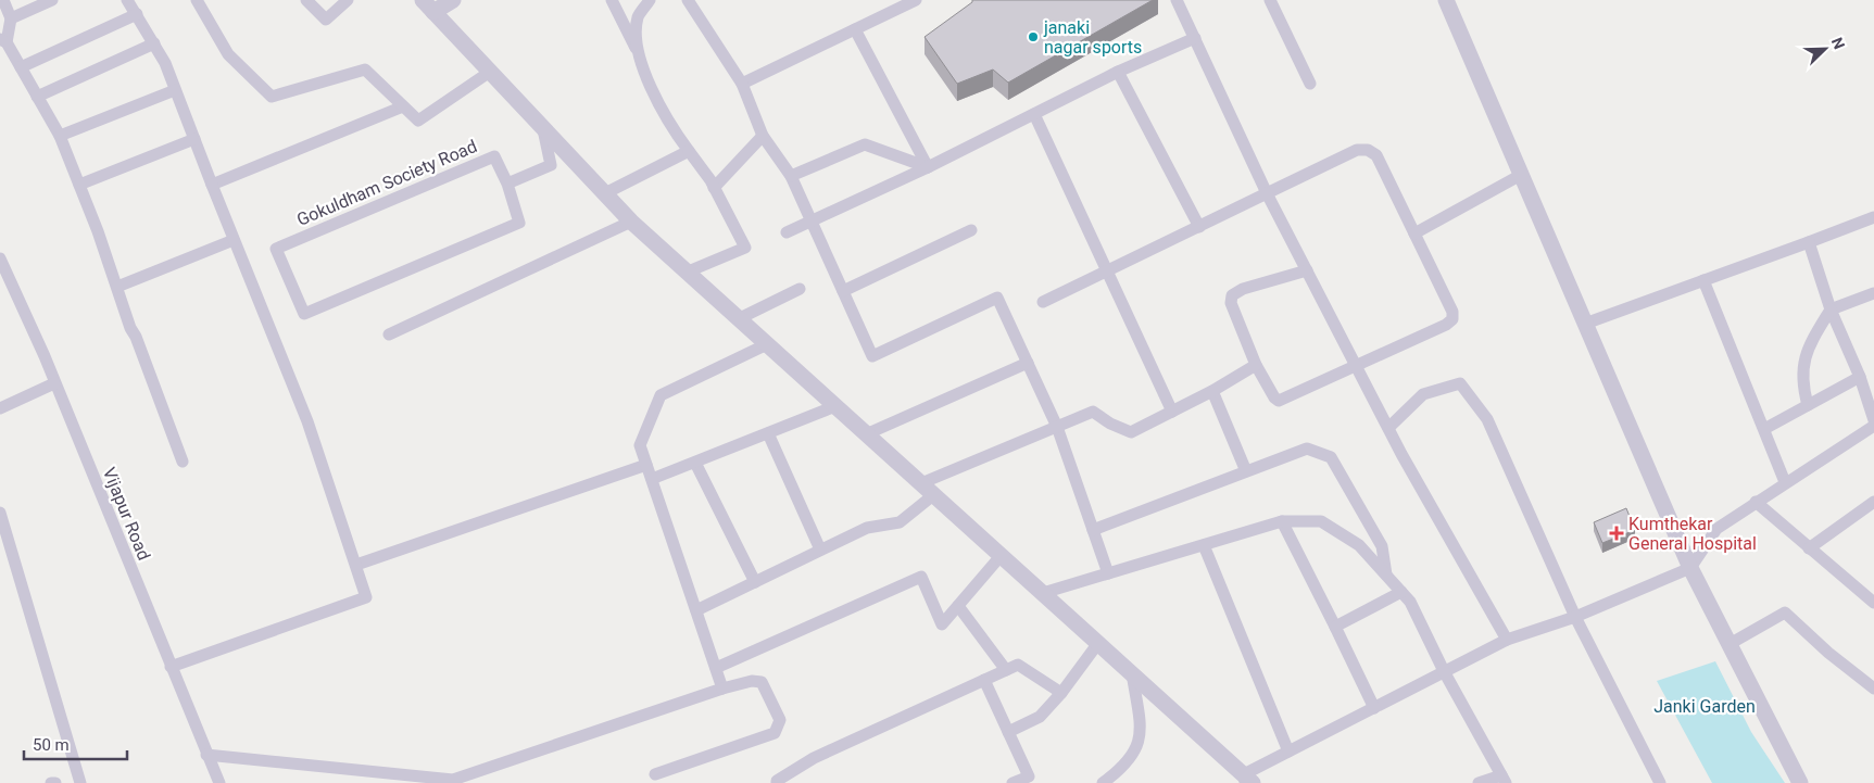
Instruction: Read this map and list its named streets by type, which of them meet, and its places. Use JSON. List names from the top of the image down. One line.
{"streets":{"street":["Gokuldham Society Road","Vijapur Road"]},"parks":["Janki Garden"],"places":{"other":["janaki nagar sports"],"health":["Kumthekar General Hospital"]},"scale_bar":"50 m","north":"top right"}
